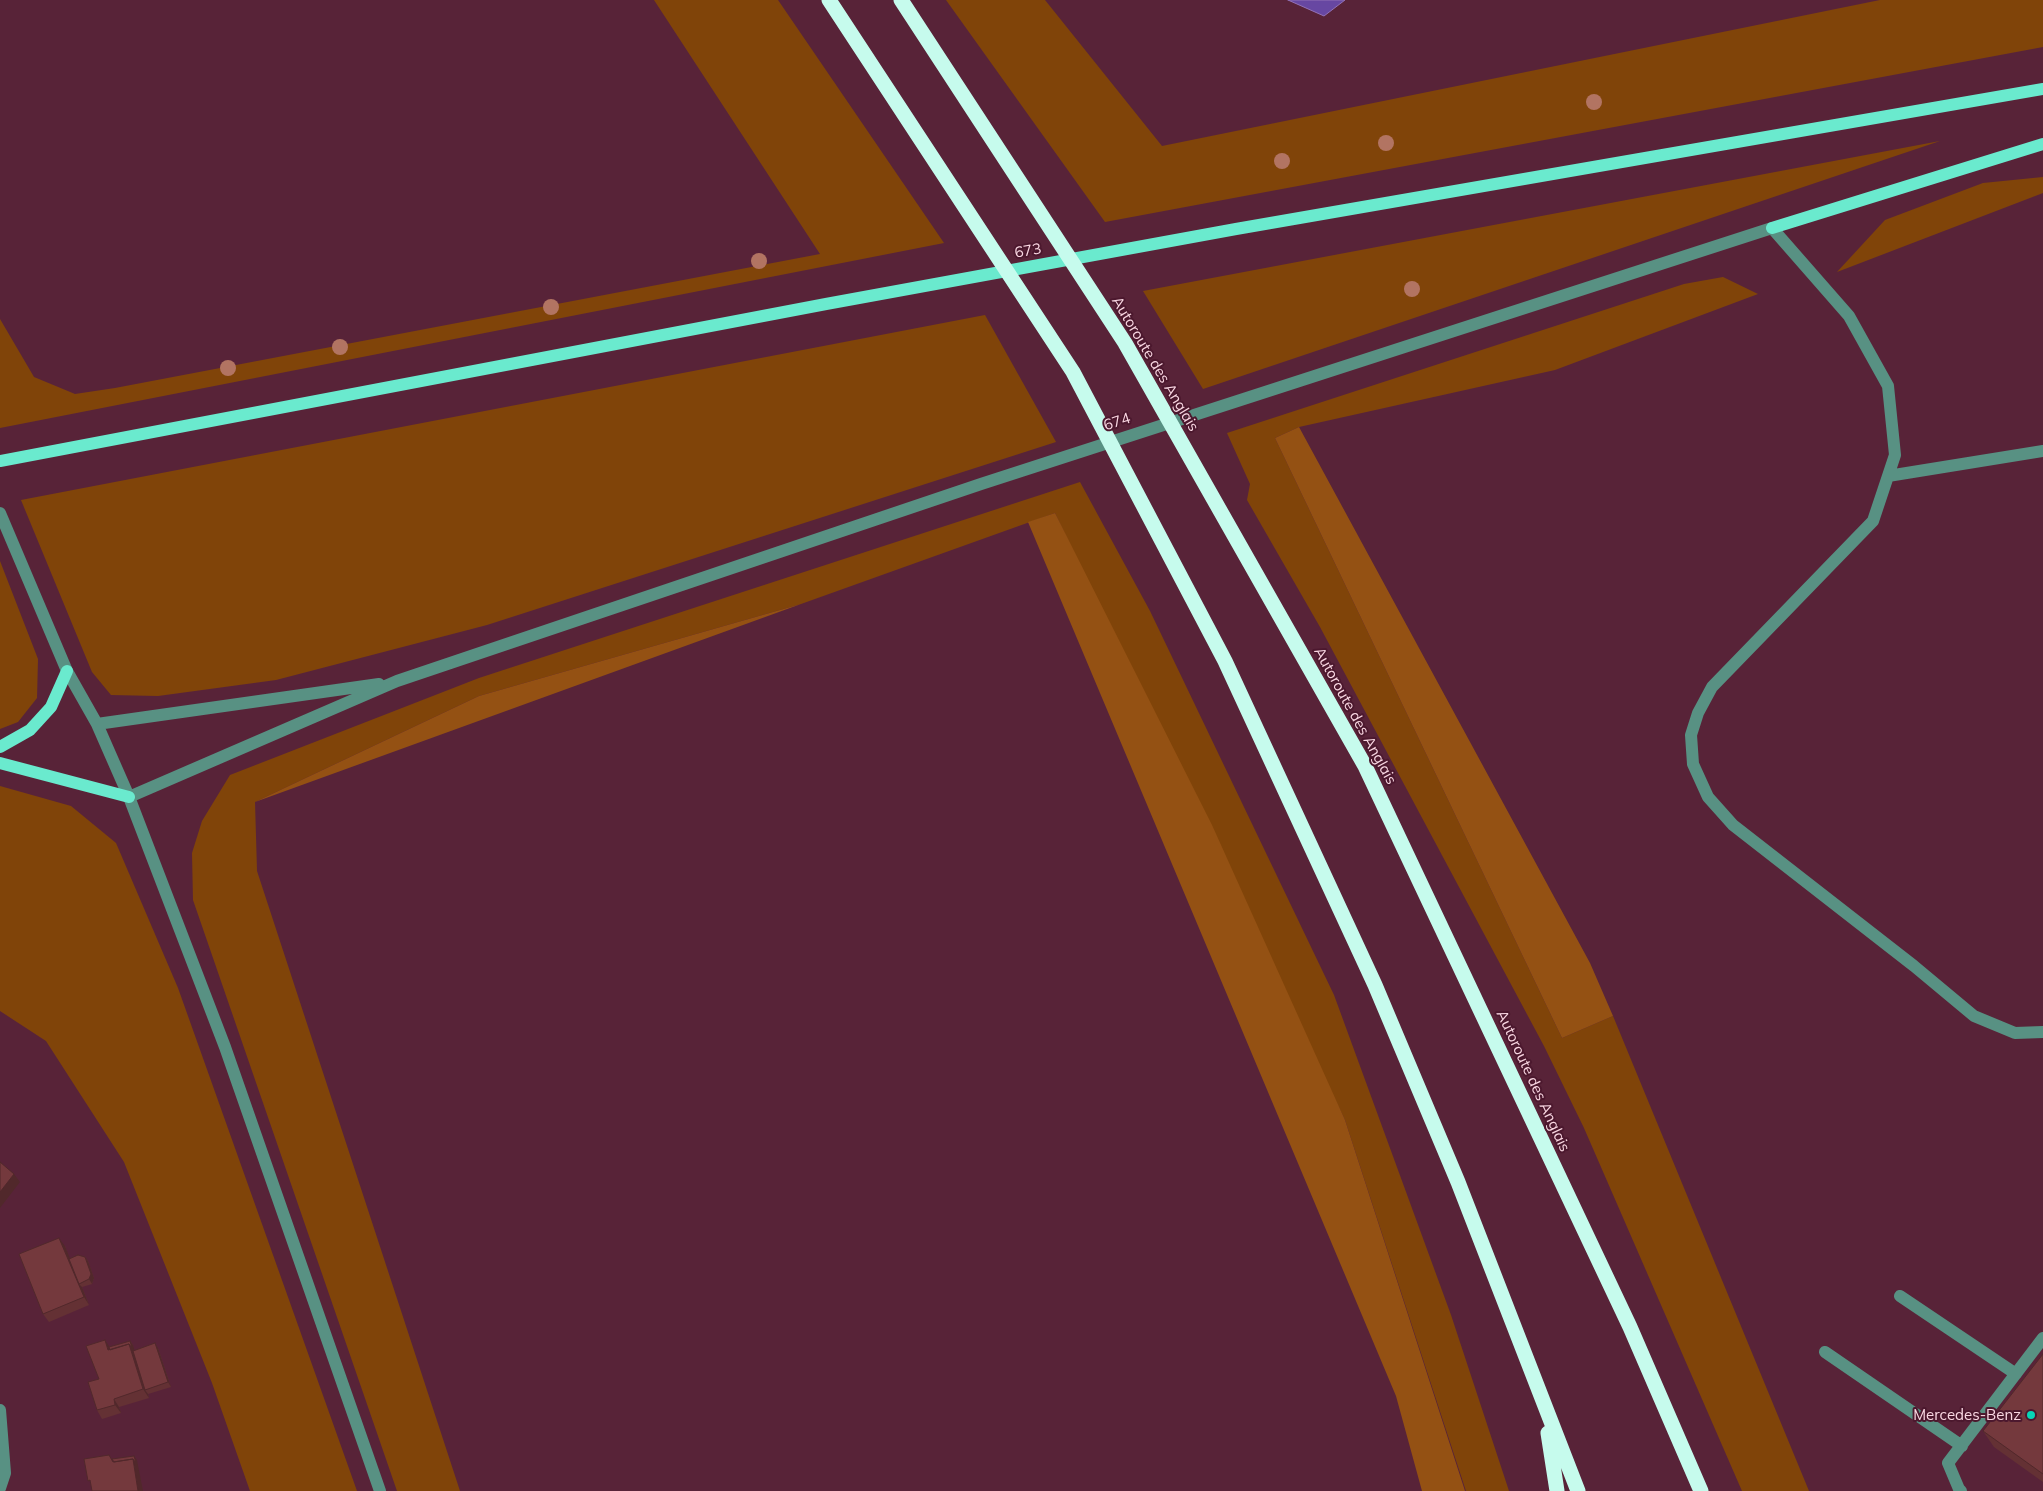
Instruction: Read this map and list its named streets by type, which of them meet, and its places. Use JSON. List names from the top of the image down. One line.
{"streets":{"highway":["Autoroute des Anglais"],"main road":["673"],"street":["674"]},"places":["Mercedes-Benz"]}
